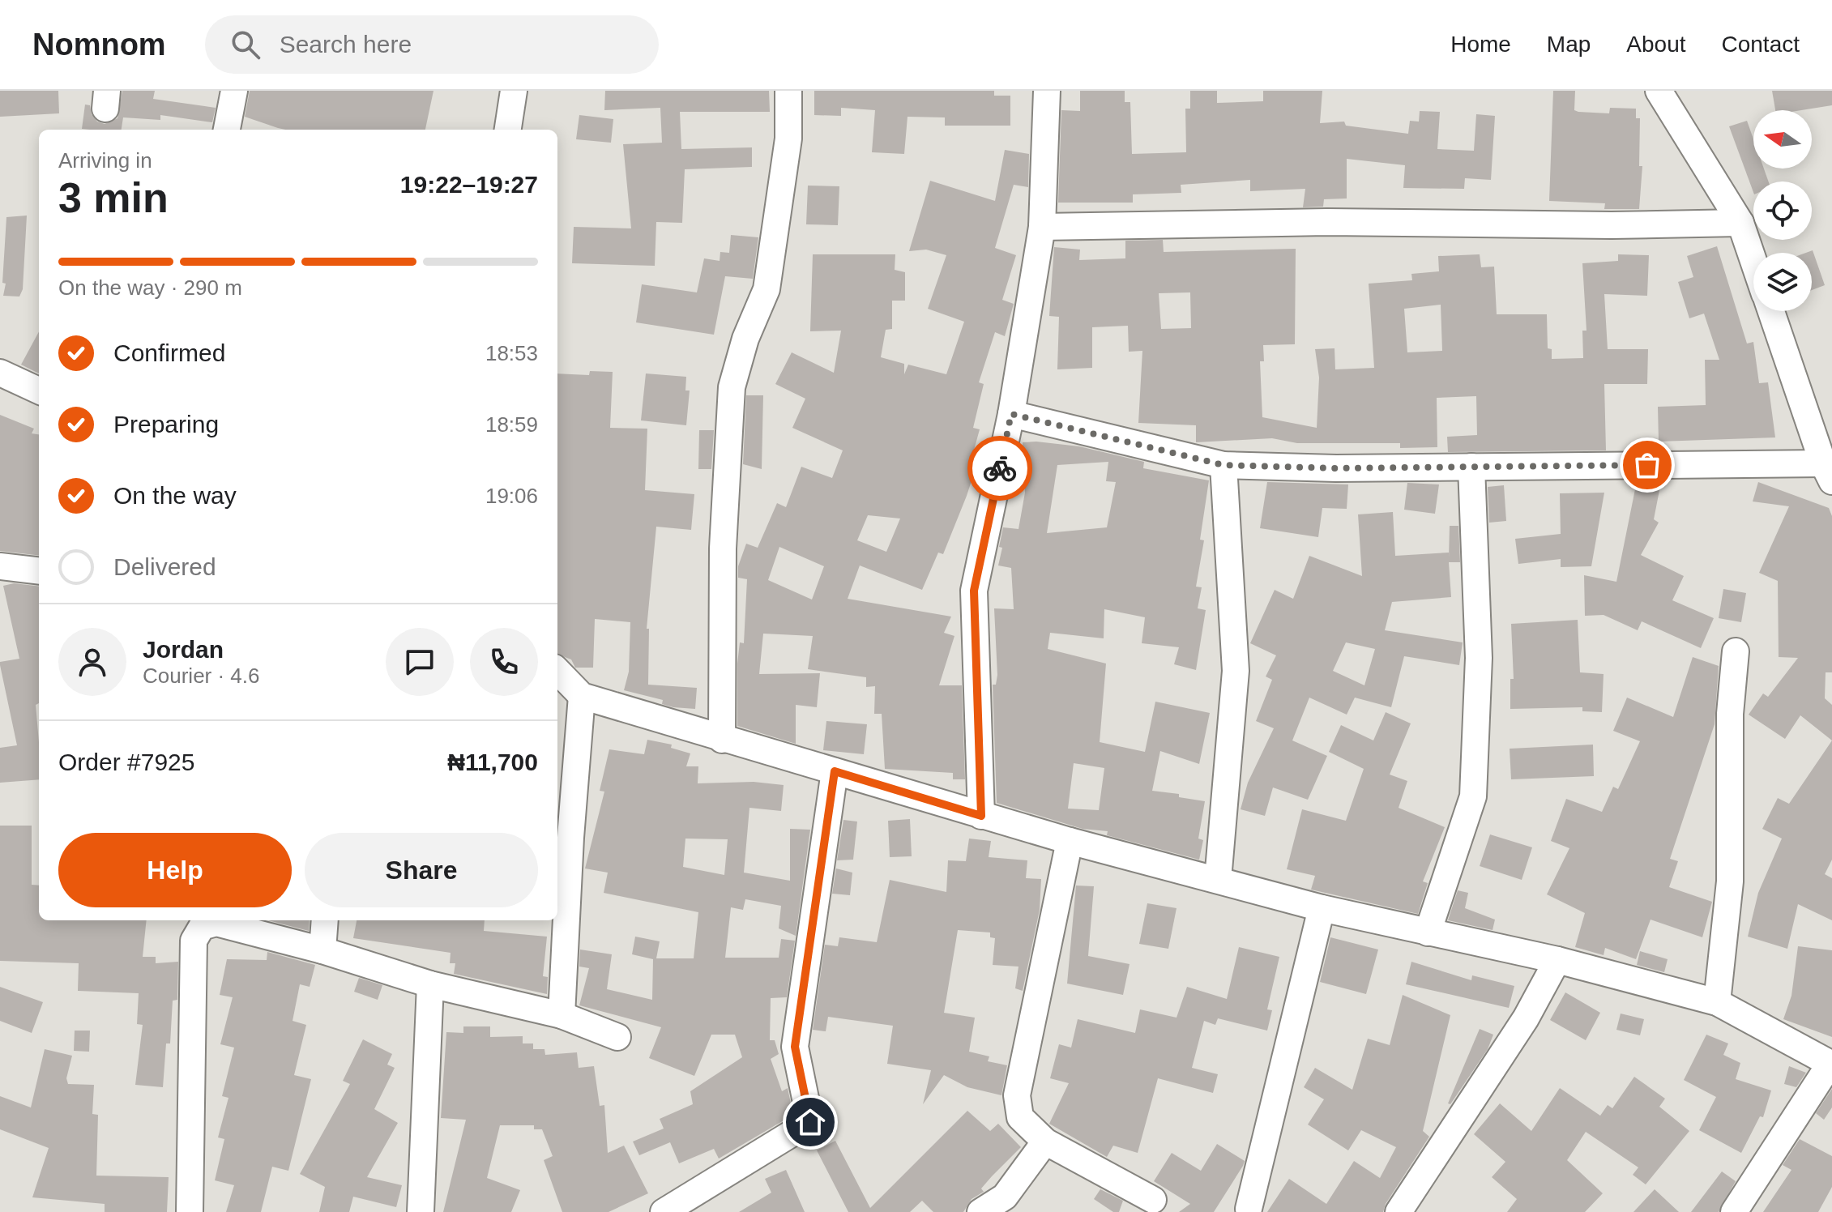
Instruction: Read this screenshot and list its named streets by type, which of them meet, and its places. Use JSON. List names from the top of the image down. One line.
{"north":"left","page":{"header":"Nomnom","search":"Search here","nav":["Home","Map","About","Contact"],"heading":["3 min","Arriving in","19:22–19:27"],"panel":["Jordan","Courier · 4.6","Order #7925","₦11,700"],"bar":"On the way · 290 m","list":[["Confirmed","18:53"],["Preparing","18:59"],["On the way","19:06"],"Delivered"],"buttons":["Help","Share"]}}
